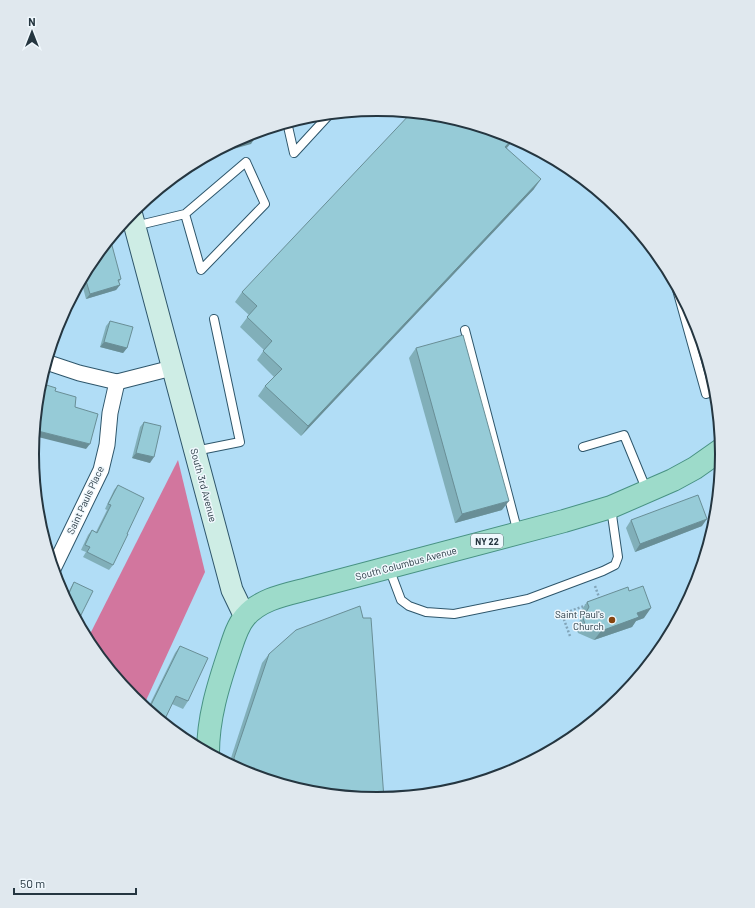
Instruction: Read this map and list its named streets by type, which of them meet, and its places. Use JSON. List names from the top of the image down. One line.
{"streets":{"main road":["NY 22","South Columbus Avenue"],"street":["South 3rd Avenue","Saint Pauls Place"]},"crossings":[["South 3rd Avenue","NY 22"],["South 3rd Avenue","South Columbus Avenue"],["NY 22","South Columbus Avenue"]],"places":["Saint Paul's Church"],"scale_bar":"50 m","north":"top"}
